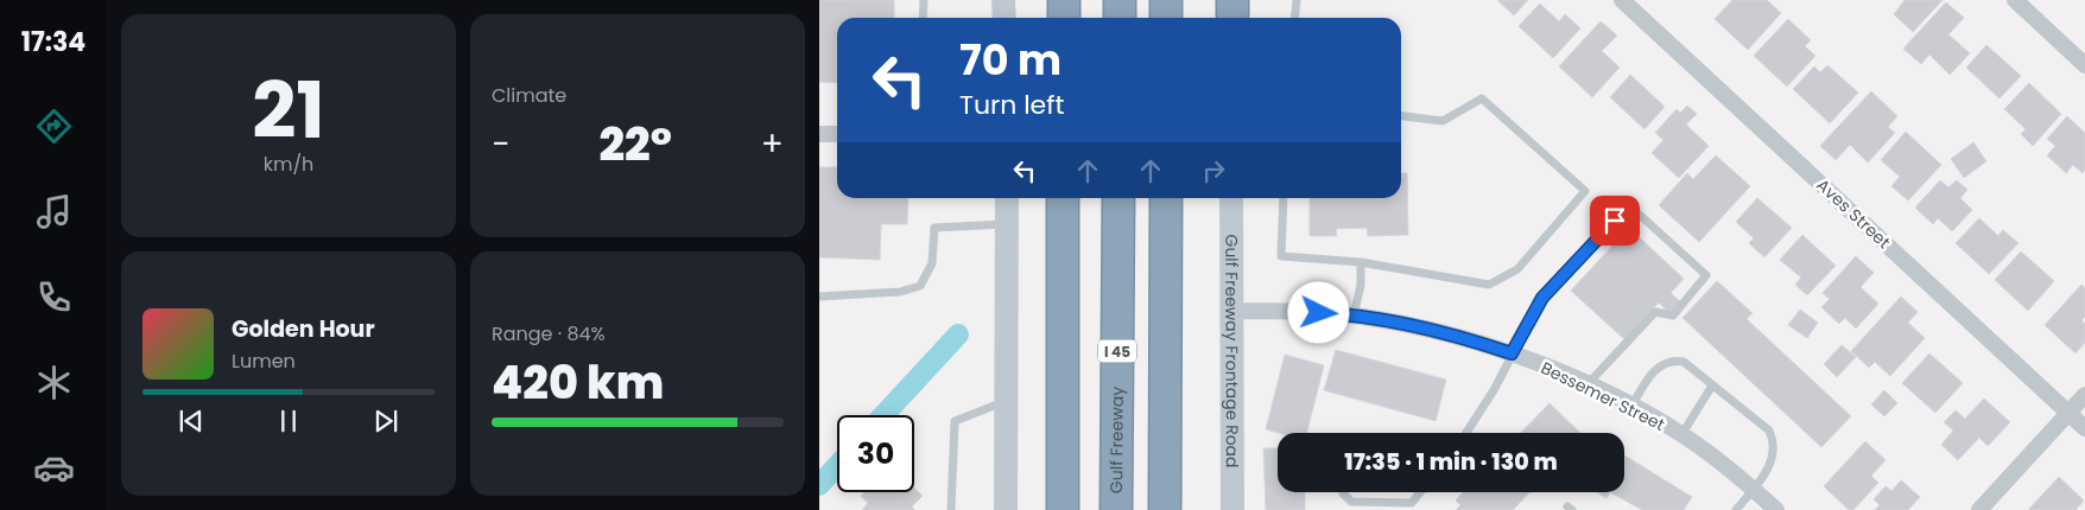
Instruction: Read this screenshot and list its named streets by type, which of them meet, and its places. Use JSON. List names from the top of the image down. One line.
{"streets":{"highway":["I 45","Gulf Freeway"],"main road":["Gulf Freeway Frontage Road"],"street":["Aves Street","Bessemer Street"]},"crossings":[["Gulf Freeway Frontage Road","Bessemer Street"]],"page":{"tabs":"17:34","tile":[["21","km/h"],"Climate",["Range · 84%","420 km"]],"turn":["70 m","Turn left"],"heat":["−","22°","+"],"song":["Golden Hour","Lumen"],"limit":"30","trip":"17:35 · 1 min · 130 m"}}
